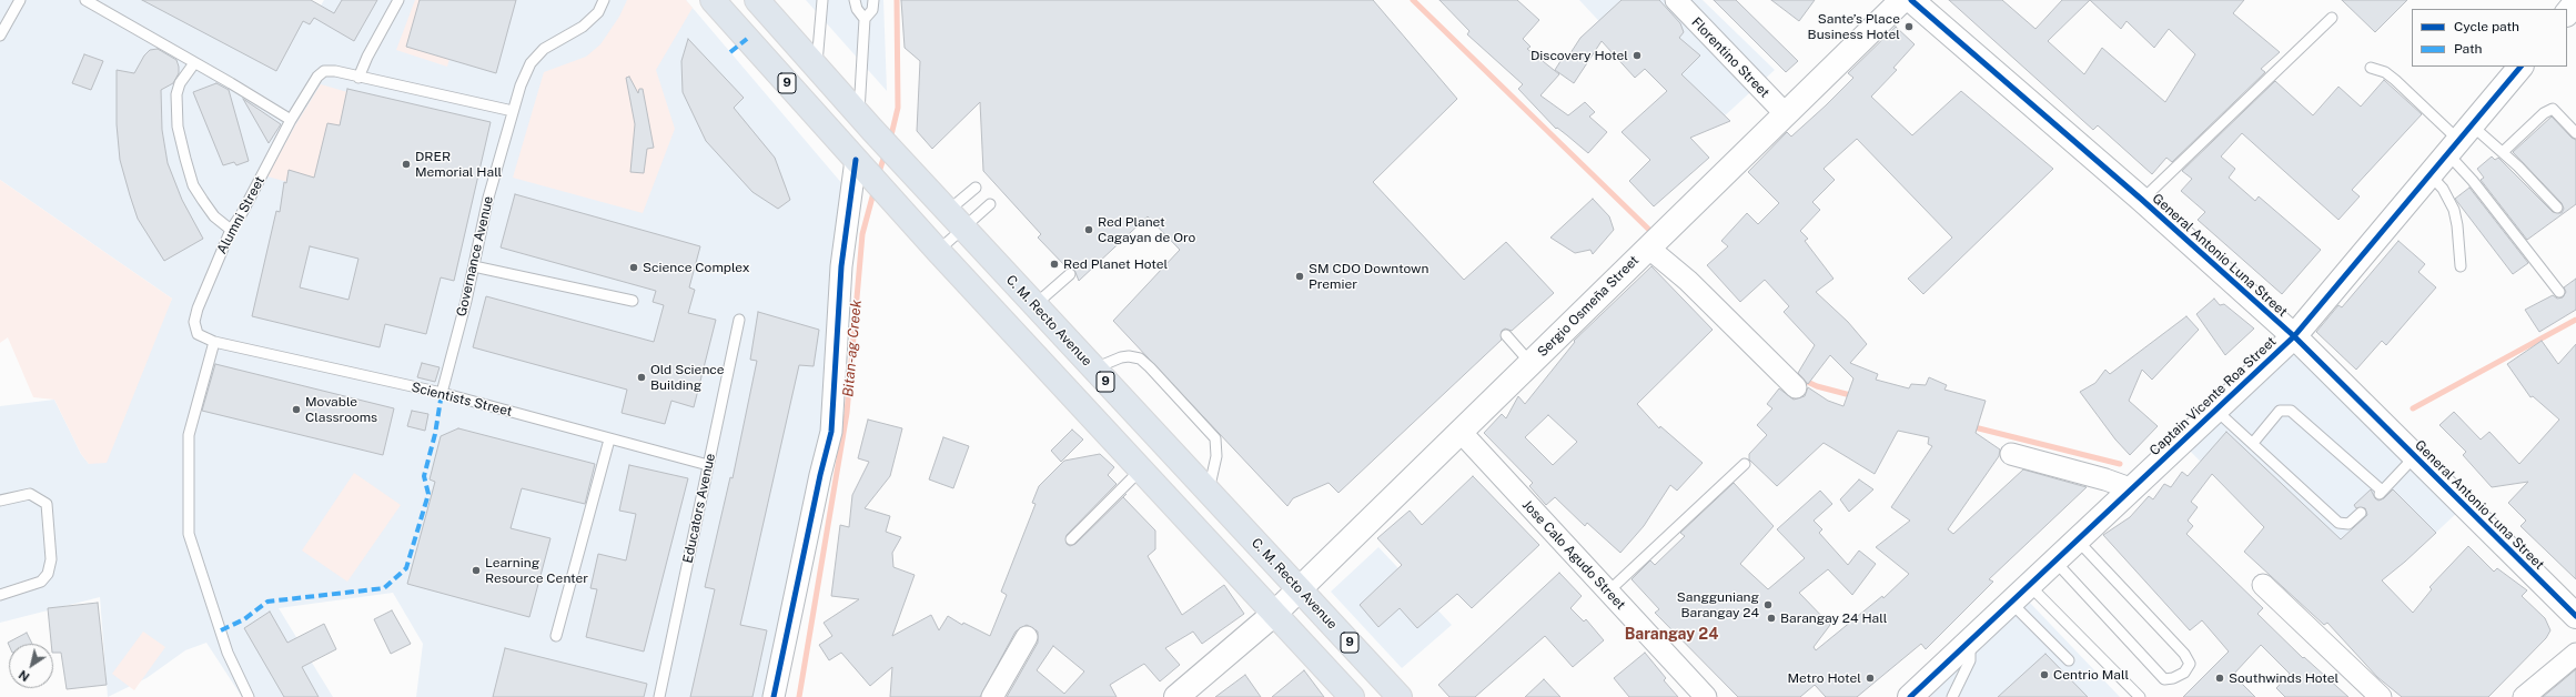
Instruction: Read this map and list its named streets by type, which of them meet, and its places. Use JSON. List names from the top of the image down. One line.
{"streets":{"highway":["9","C. M. Recto Avenue"],"street":["Florentino Street","General Antonio Luna Street","Sergio Osmeña Street","Captain Vicente Roa Street","Jose Calo Agudo Street"],"lane":["Alumni Street","Governance Avenue","Scientists Street","Educators Avenue"]},"crossings":[["Florentino Street","Sergio Osmeña Street"],["9","Sergio Osmeña Street"],["Alumni Street","Scientists Street"],["General Antonio Luna Street","Captain Vicente Roa Street"],["Governance Avenue","Scientists Street"],["Sergio Osmeña Street","C. M. Recto Avenue"],["Sergio Osmeña Street","Jose Calo Agudo Street"],["Scientists Street","Educators Avenue"]],"districts":["Barangay 24"],"water":["Bitan-ag Creek"],"places":["Sante’s Place Business Hotel","Discovery Hotel","DRER Memorial Hall","Red Planet Cagayan de Oro","Red Planet Hotel","Science Complex","SM CDO Downtown Premier","Old Science Building","Movable Classrooms","Learning Resource Center","Sangguniang Barangay 24","Barangay 24 Hall","Centrio Mall","Metro Hotel","Southwinds Hotel"],"legend":["Cycle path","Path"],"north":"bottom left"}
